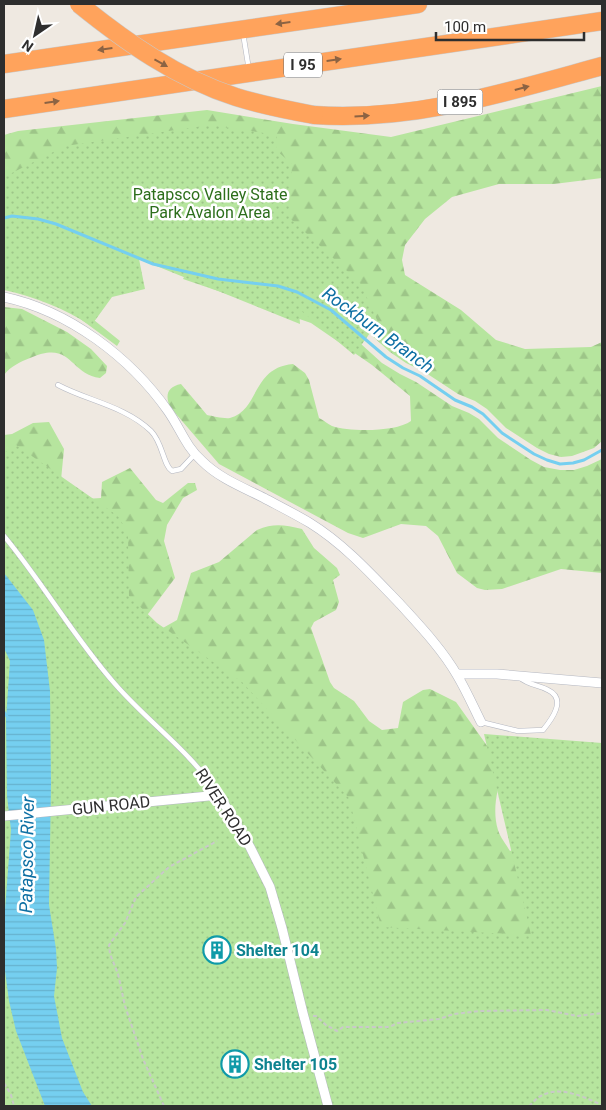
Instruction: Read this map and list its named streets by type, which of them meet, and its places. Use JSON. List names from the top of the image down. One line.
{"streets":{"highway":["I 95","I 895"],"street":["GUN ROAD","RIVER ROAD"]},"crossings":[["GUN ROAD","RIVER ROAD"]],"water":["Rockburn Branch","Patapsco River"],"parks":["Patapsco Valley State Park Avalon Area"],"places":{"building":["Shelter 104","Shelter 105"]},"scale_bar":"100 m","north":"bottom left"}
